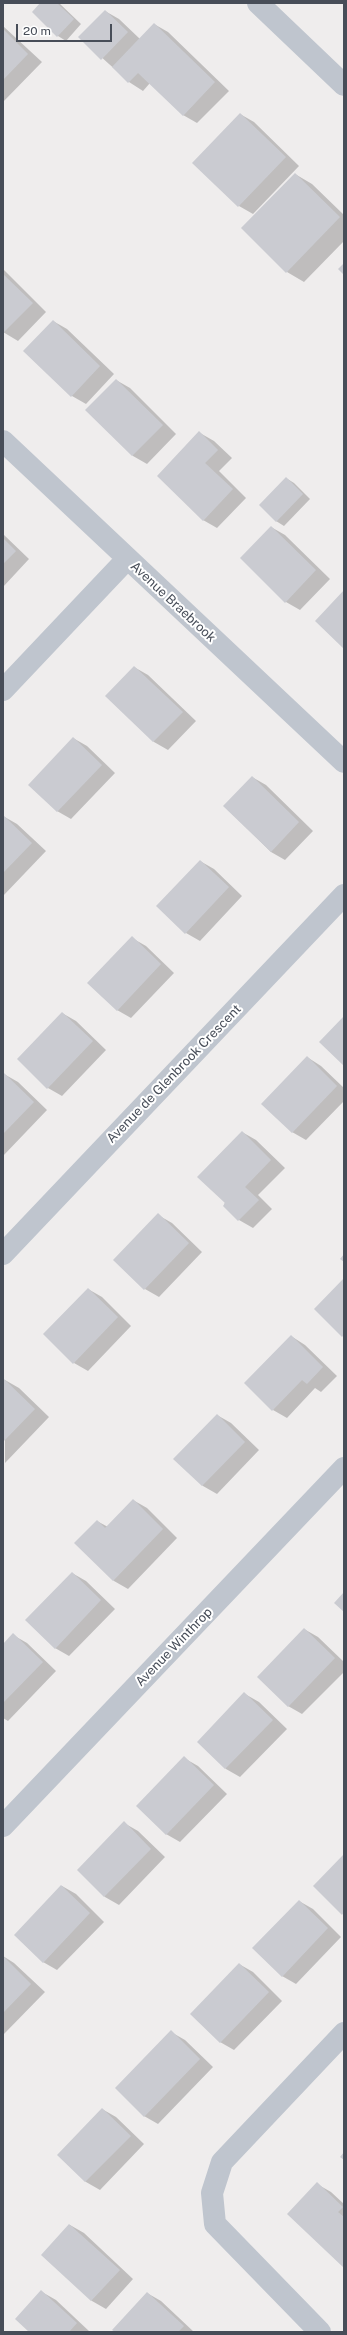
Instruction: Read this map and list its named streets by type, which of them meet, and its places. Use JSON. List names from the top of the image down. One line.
{"streets":{"street":["Avenue Braebrook","Avenue de Glenbrook Crescent","Avenue Winthrop"]},"scale_bar":"20 m"}
